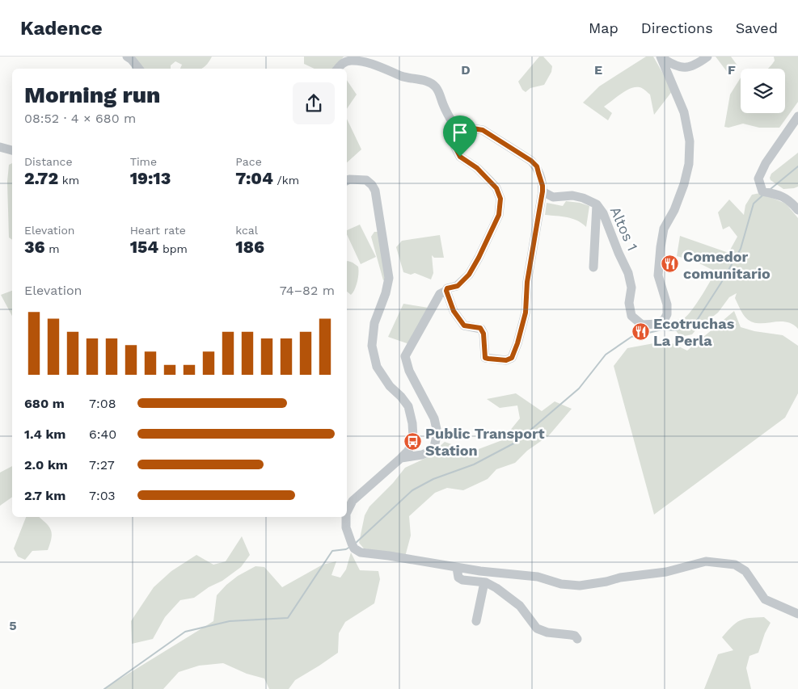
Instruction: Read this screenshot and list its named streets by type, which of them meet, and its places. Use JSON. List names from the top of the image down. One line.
{"streets":{"street":["Altos 1"]},"places":{"restaurant":["Comedor comunitario","Ecotruchas La Perla"],"bus stop":["Public Transport Station"]},"page":{"header":"Kadence","nav":["Map","Directions","Saved"],"heading":["Morning run","08:52 · 4 × 680 m"],"stats":[["Distance","2.72 km"],["Time","19:13"],["Pace","7:04 /km"],["Elevation","36 m"],["Heart rate","154 bpm"],["kcal","186"]],"chart":["Elevation","74–82 m"],"list":[{"name":"680 m","note":"7:08"},{"name":"1.4 km","note":"6:40"},{"name":"2.0 km","note":"7:27"},{"name":"2.7 km","note":"7:03"}]},"grid":{"columns":["D","E","F"],"rows":["5"]}}
